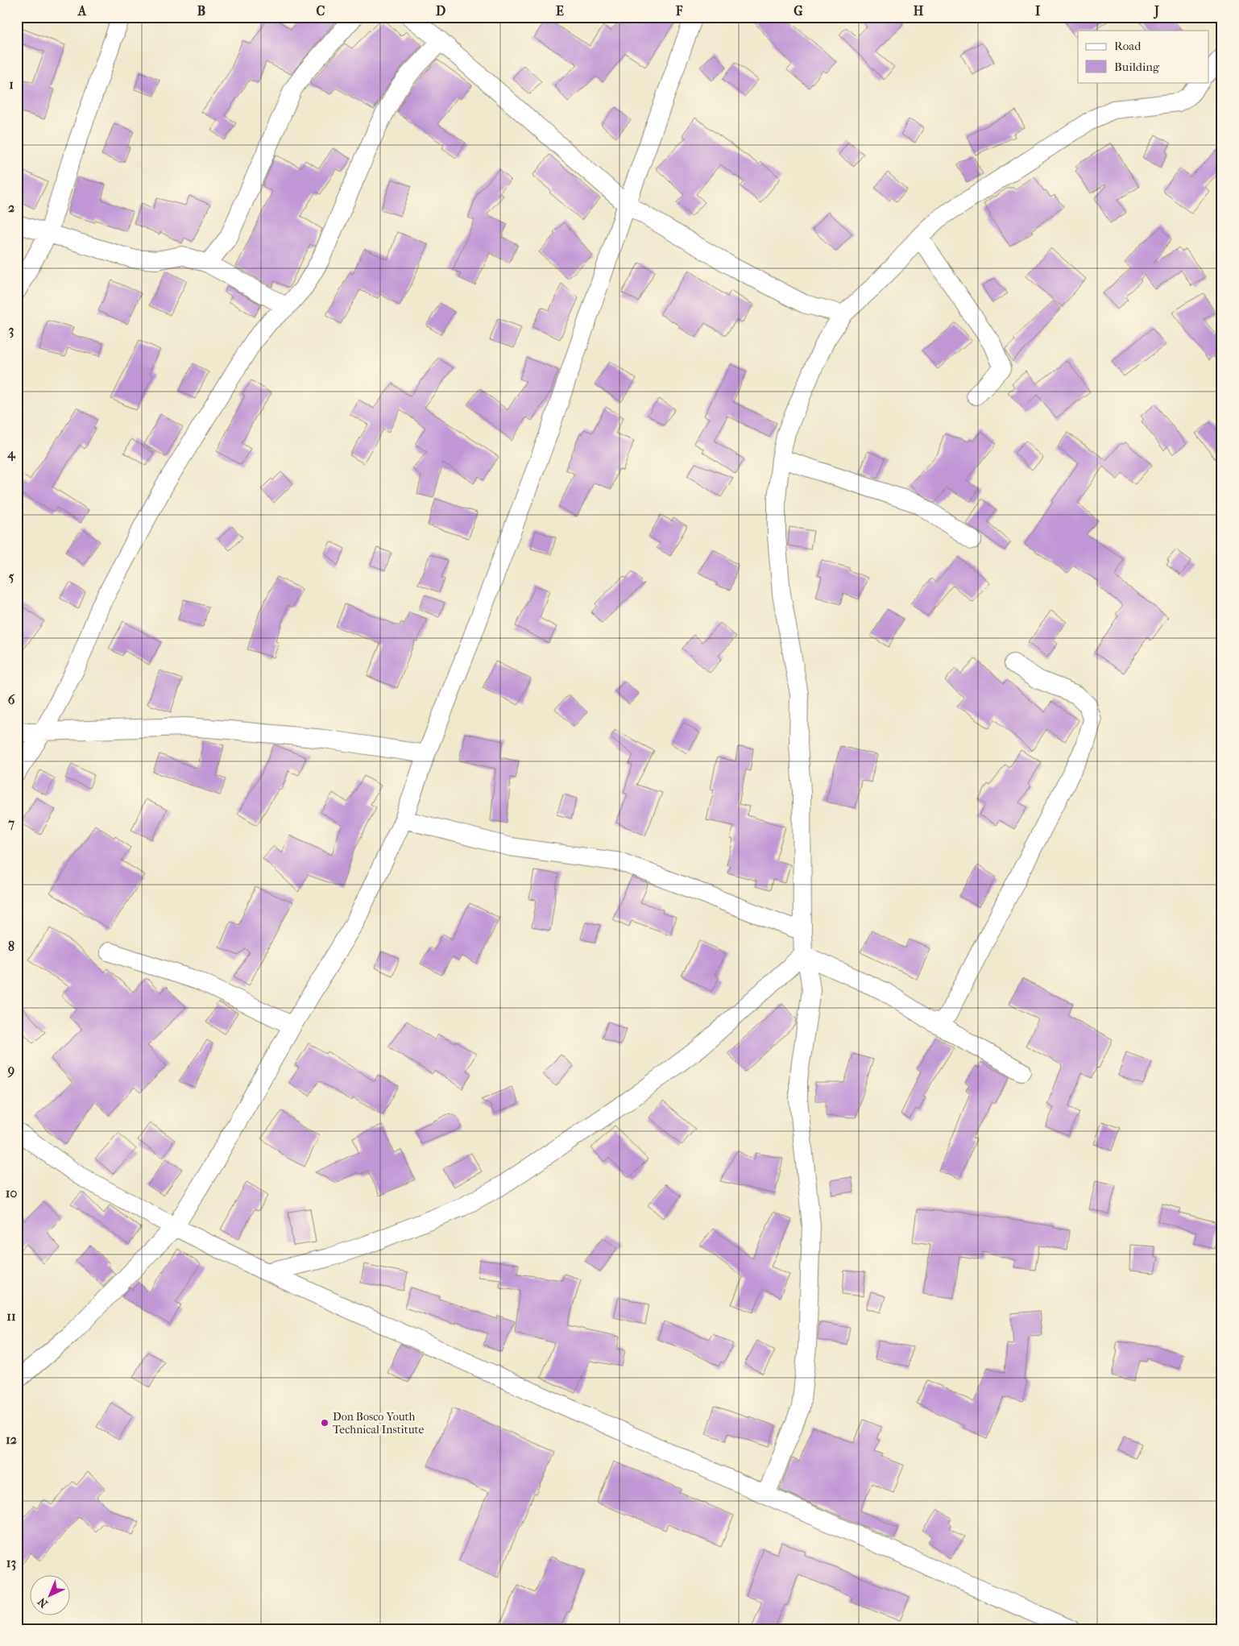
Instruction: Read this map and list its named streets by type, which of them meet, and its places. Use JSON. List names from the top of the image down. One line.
{"places":["Don Bosco Youth Technical Institute"],"legend":["Road","Building"],"north":"bottom left","grid":{"columns":["A","B","C","D","E","F","G","H","I","J"],"rows":["1","2","3","4","5","6","7","8","9","10","11","12","13"]}}
